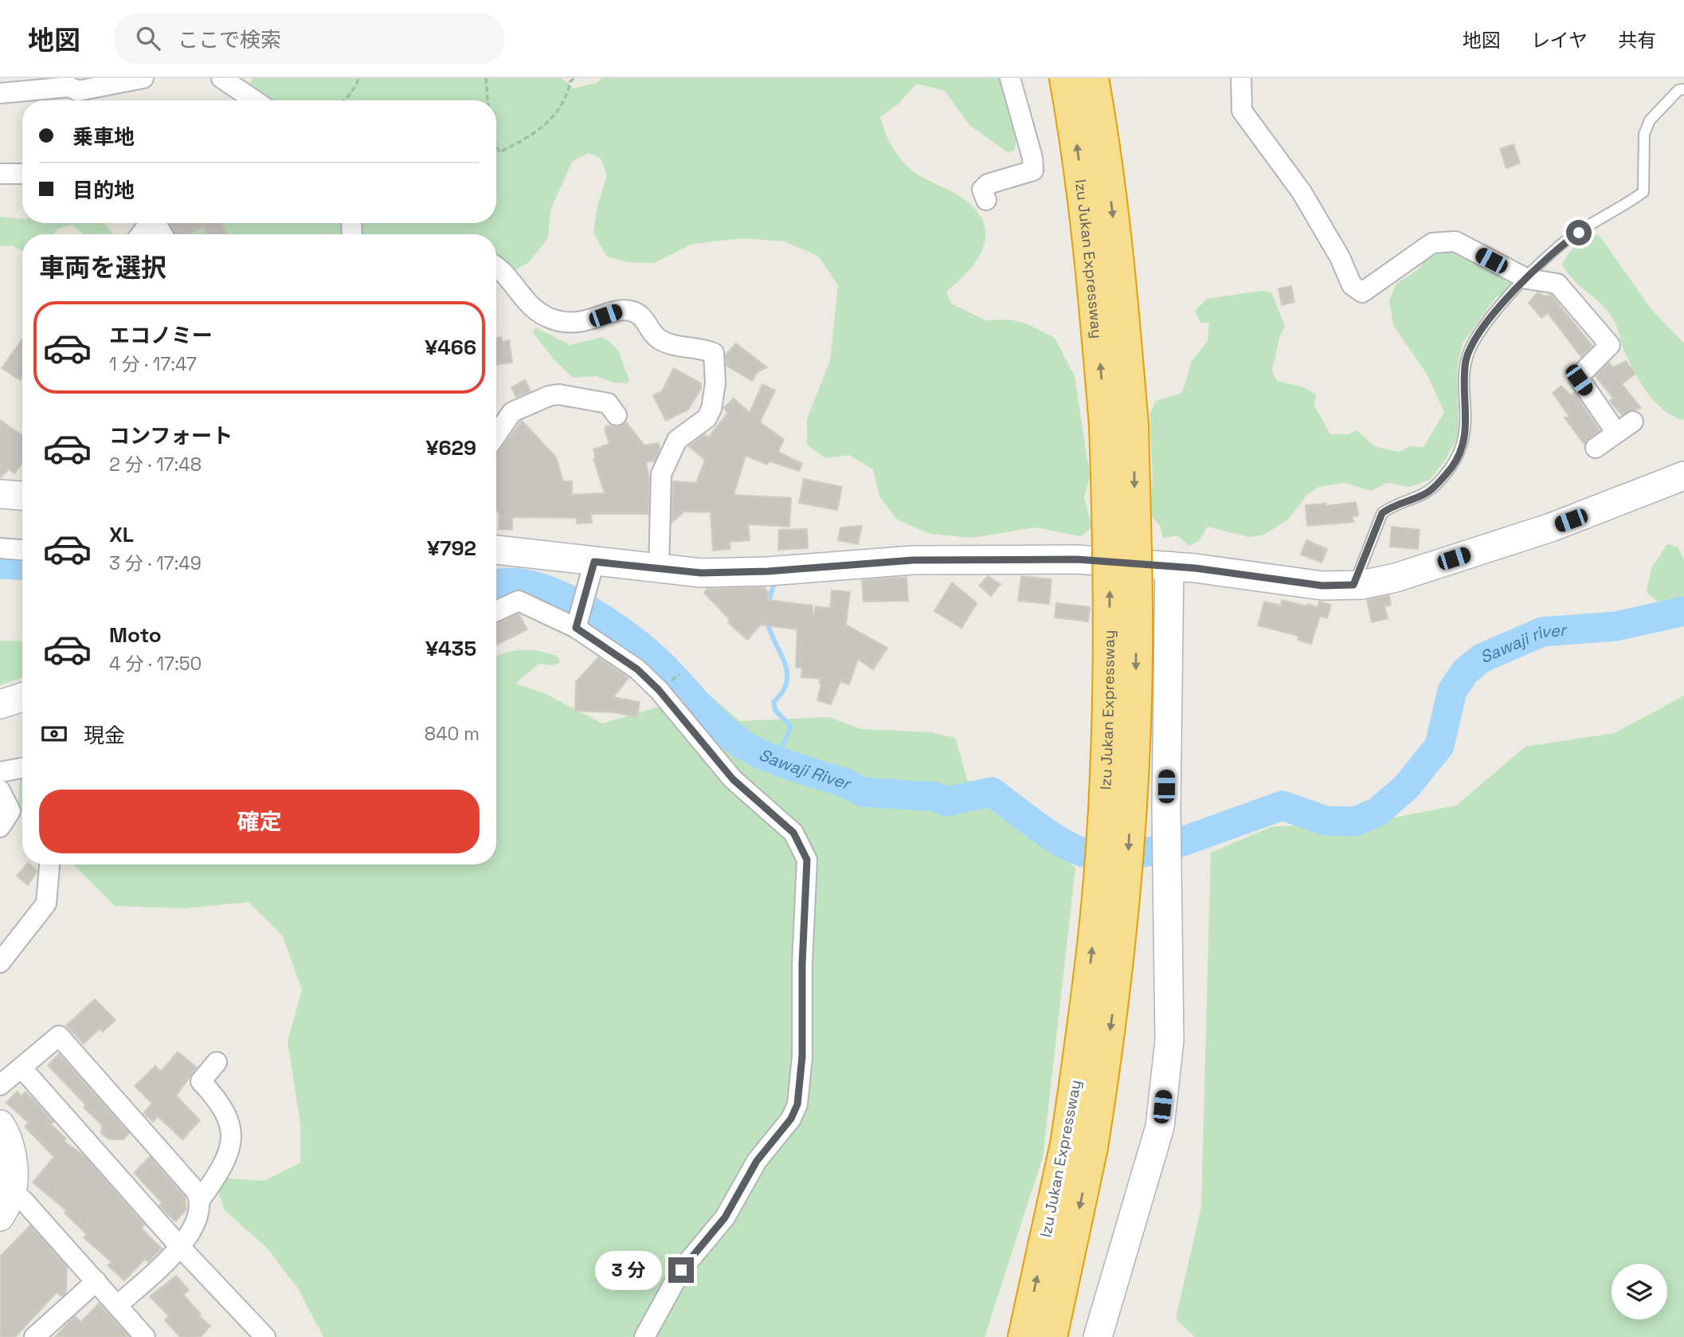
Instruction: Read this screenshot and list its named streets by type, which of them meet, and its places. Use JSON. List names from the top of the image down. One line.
{"streets":{"highway":["Izu Jukan Expressway"]},"water":["Sawaji river","Sawaji River"],"page":{"header":"地図","search":"ここで検索","nav":["地図","レイヤ","共有"],"banner":["乗車地","目的地"],"heading":"車両を選択","list":[{"name":"エコノミー","note":"1 分 · 17:47","value":"¥466"},{"name":"コンフォート","note":"2 分 · 17:48","value":"¥629"},{"name":"XL","note":"3 分 · 17:49","value":"¥792"},{"name":"Moto","note":"4 分 · 17:50","value":"¥435"}],"pay":["現金","840 m"],"buttons":"確定","bubble":"3 分"}}
